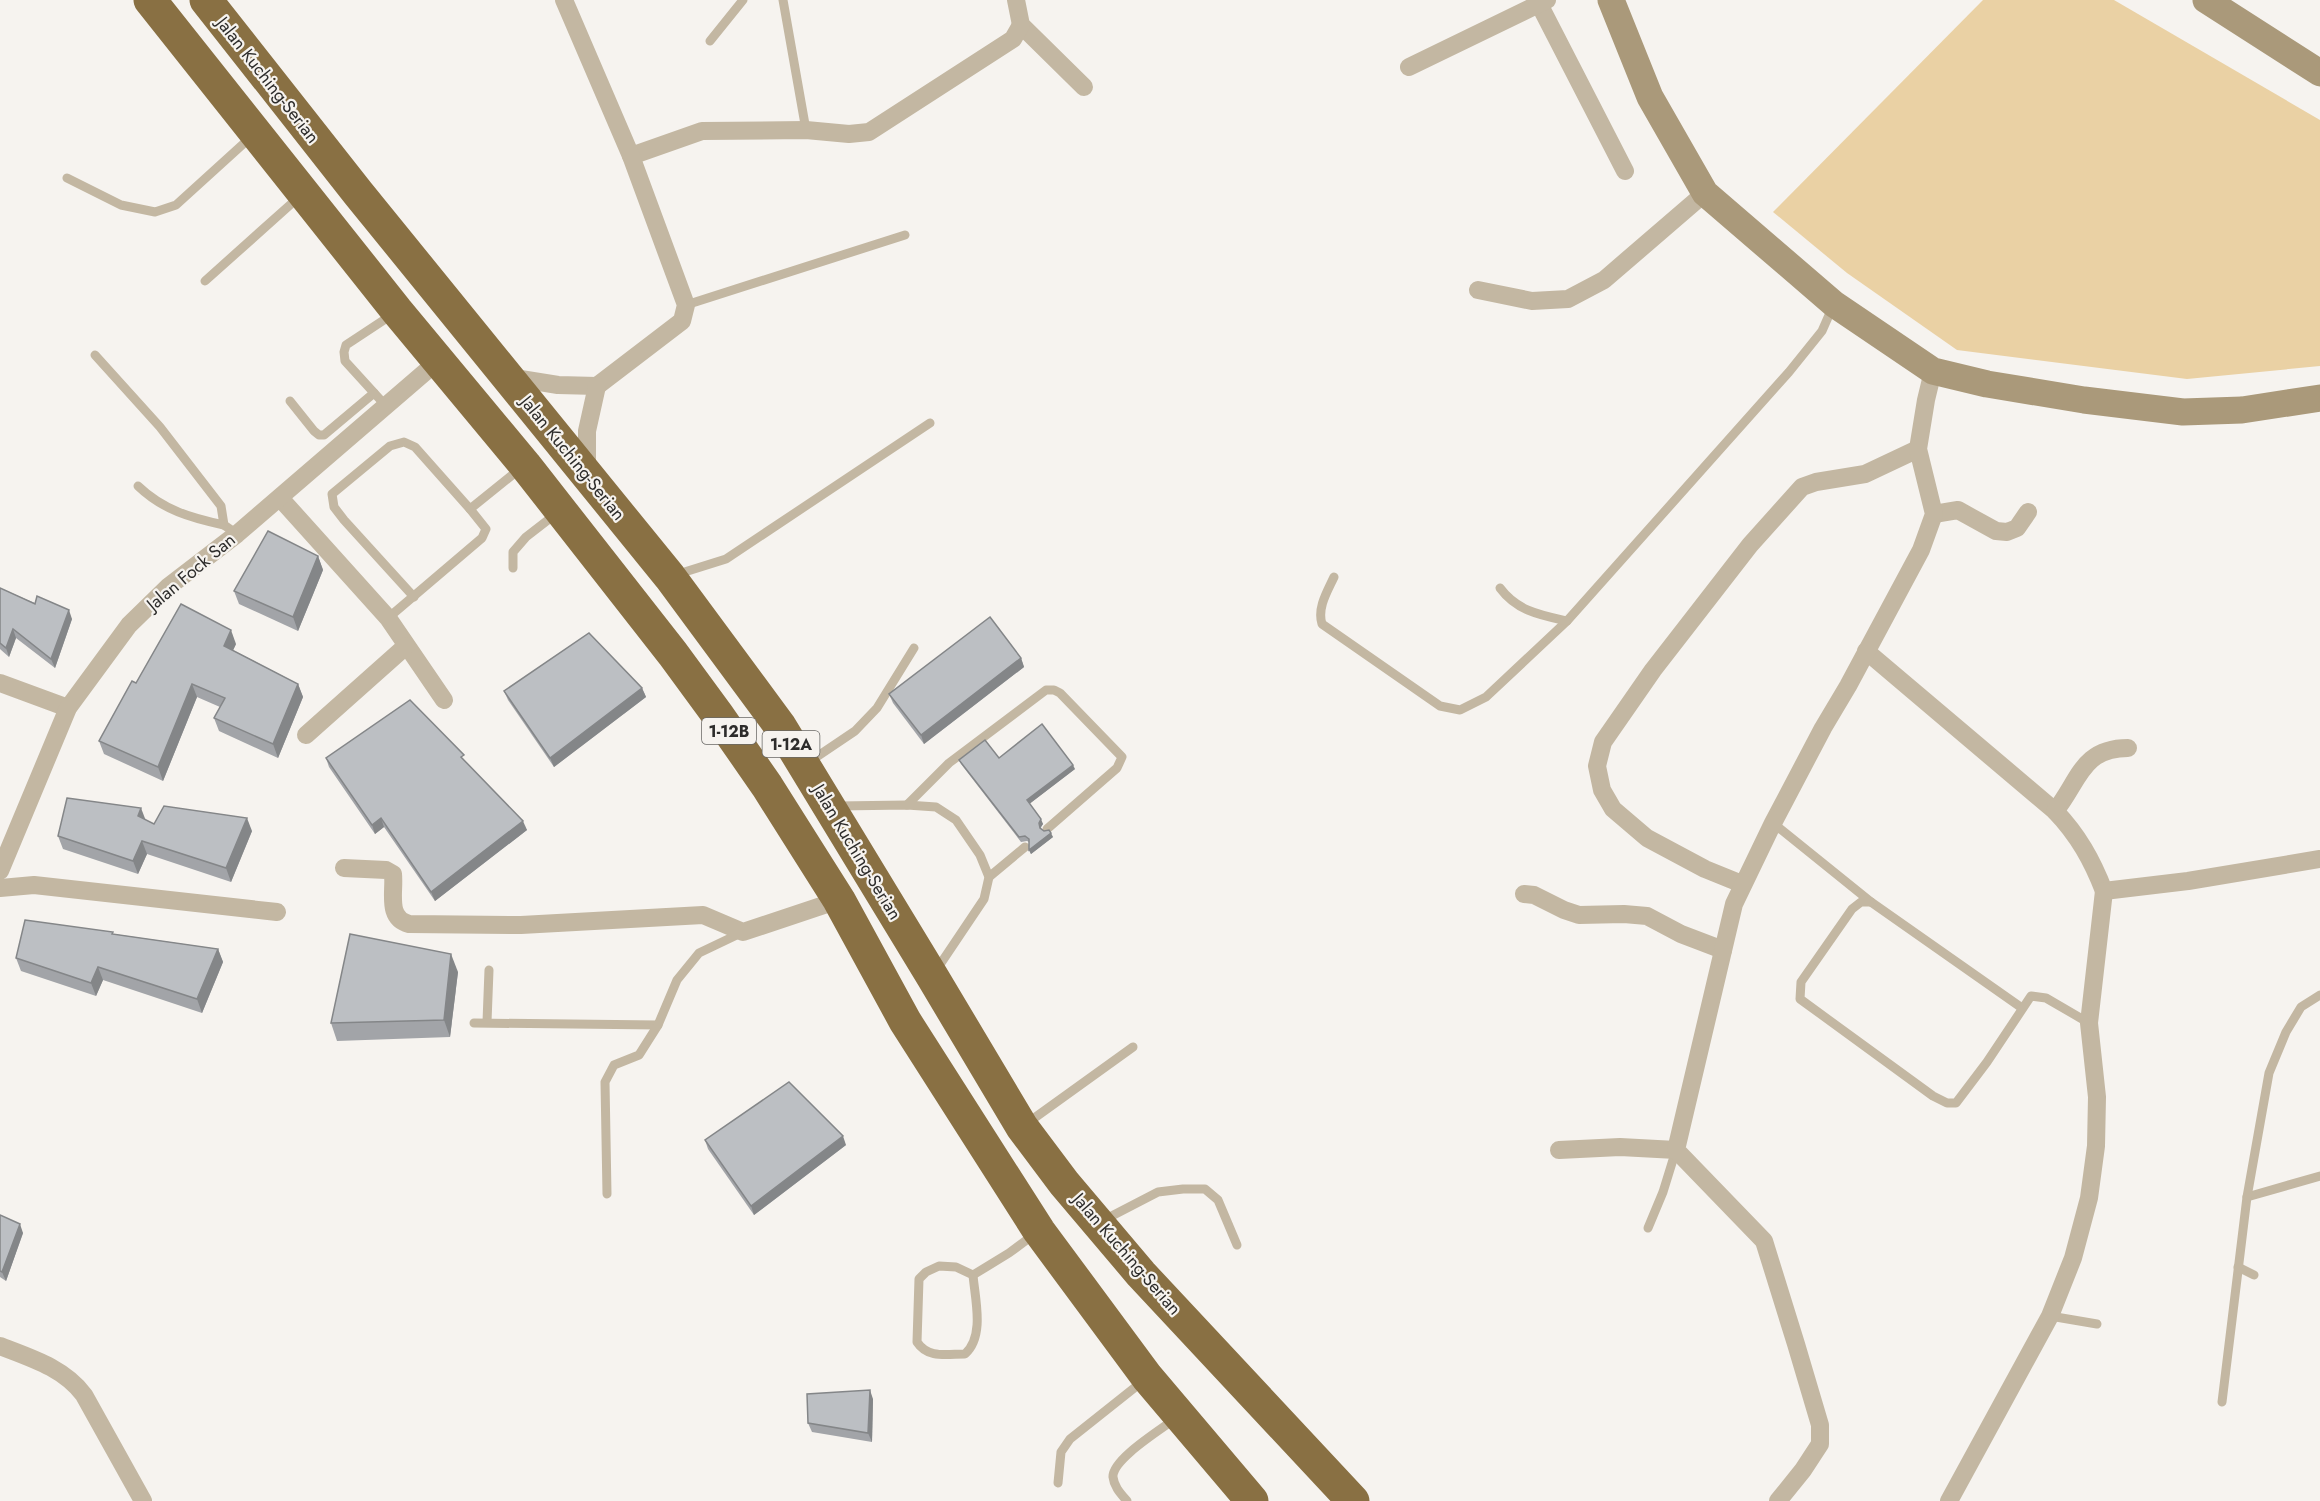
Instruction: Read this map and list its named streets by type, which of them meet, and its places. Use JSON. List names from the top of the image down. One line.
{"streets":{"highway":["Jalan Kuching-Serian","1-12B","1-12A"],"street":["Jalan Fock San"]},"crossings":[["Jalan Fock San","1-12B"]]}
